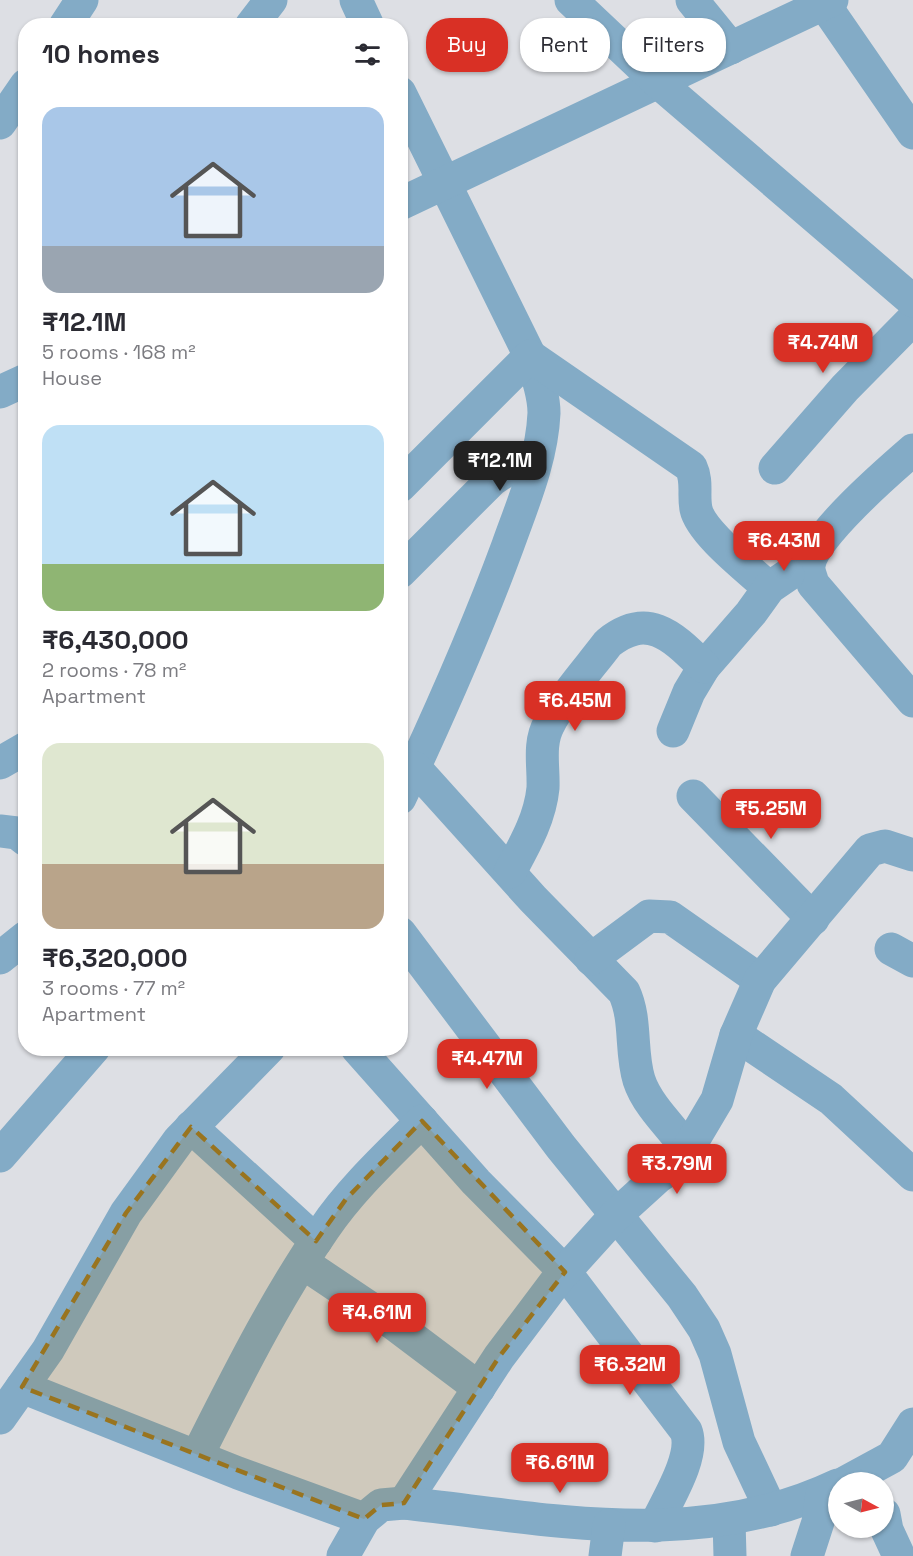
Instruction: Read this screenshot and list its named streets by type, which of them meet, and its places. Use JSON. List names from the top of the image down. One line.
{"north":"right","page":{"chip":["Buy","Rent","Filters"],"heading":"10 homes","list":[{"name":"₹12.1M","note":"5 rooms · 168 m² · House"},{"name":"₹6,430,000","note":"2 rooms · 78 m² · Apartment"},{"name":"₹6,320,000","note":"3 rooms · 77 m² · Apartment"}],"price":["₹4.74M","₹12.1M","₹6.43M","₹6.45M","₹5.25M","₹4.47M","₹3.79M","₹4.61M","₹6.32M","₹6.61M"]}}
